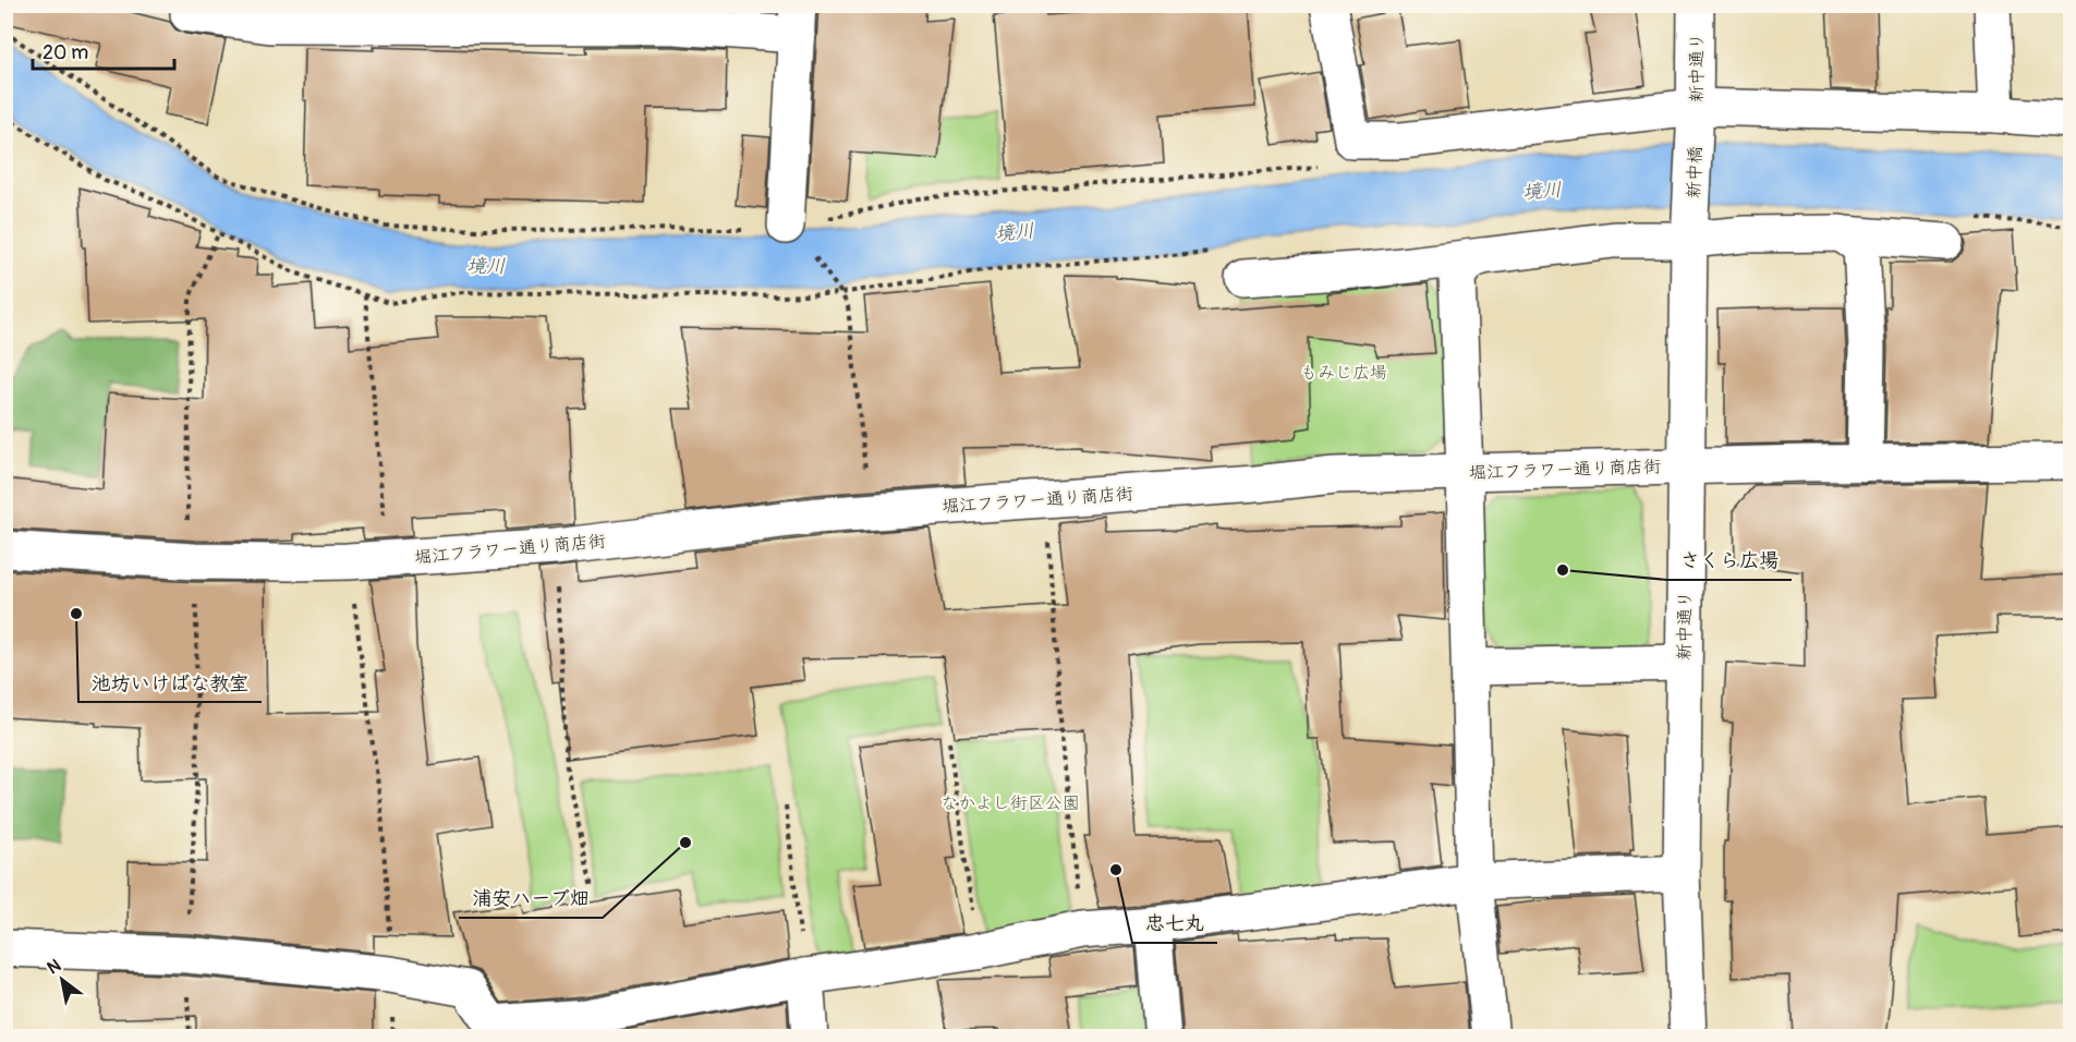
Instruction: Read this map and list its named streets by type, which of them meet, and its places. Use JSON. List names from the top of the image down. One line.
{"streets":{"street":["新中通り","新中橋","堀江フラワー通り商店街"]},"crossings":[["新中通り","新中橋"],["新中通り","堀江フラワー通り商店街"]],"water":["境川"],"parks":["もみじ広場","なかよし街区公園"],"places":["さくら広場","池坊いけばな教室","浦安ハーブ畑","忠七丸"],"scale_bar":"20 m","north":"top left"}
